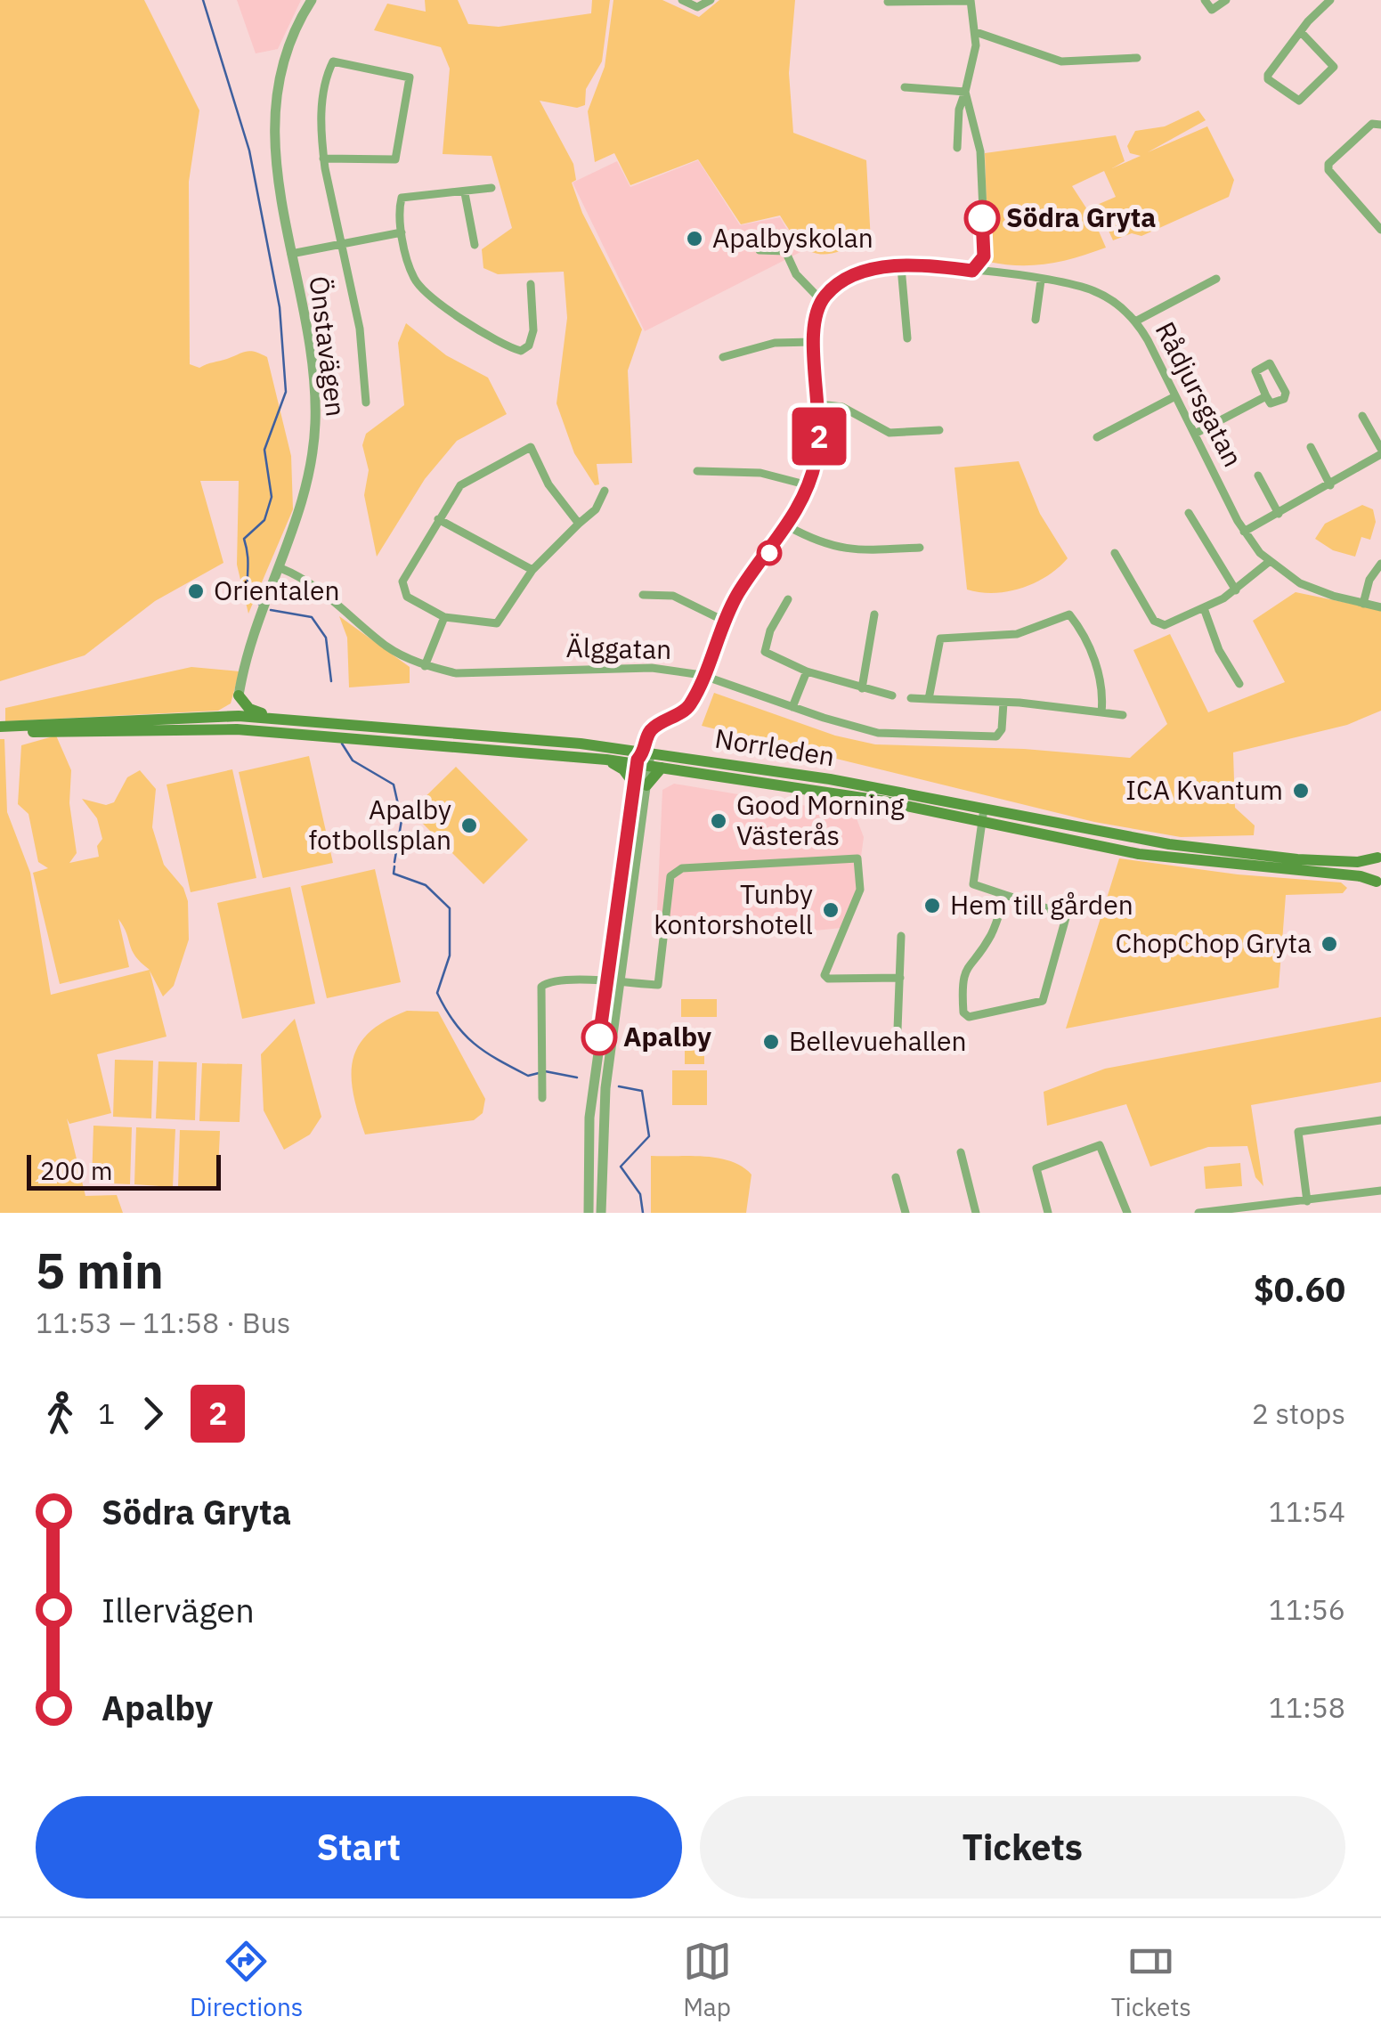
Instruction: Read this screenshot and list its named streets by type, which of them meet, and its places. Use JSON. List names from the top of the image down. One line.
{"streets":{"main road":["Norrleden"],"street":["Önstavägen","Rådjursgatan","Älggatan"]},"crossings":[["Önstavägen","Älggatan"]],"places":["Södra Gryta","Apalbyskolan","Orientalen","ICA Kvantum","Good Morning Västerås","Apalby fotbollsplan","Hem till gården","Tunby kontorshotell","ChopChop Gryta","Apalby","Bellevuehallen"],"lines":["bus line 2"],"scale_bar":"200 m","page":{"on_map":"2","scale":"200 m","heading":["5 min","11:53 – 11:58 · Bus","$0.60"],"legs":["1","2","2 stops"],"list":[{"name":"Södra Gryta","value":"11:54"},{"name":"Illervägen","value":"11:56"},{"name":"Apalby","value":"11:58"}],"buttons":["Start","Tickets"],"tabs":["Directions","Map","Tickets"]}}
